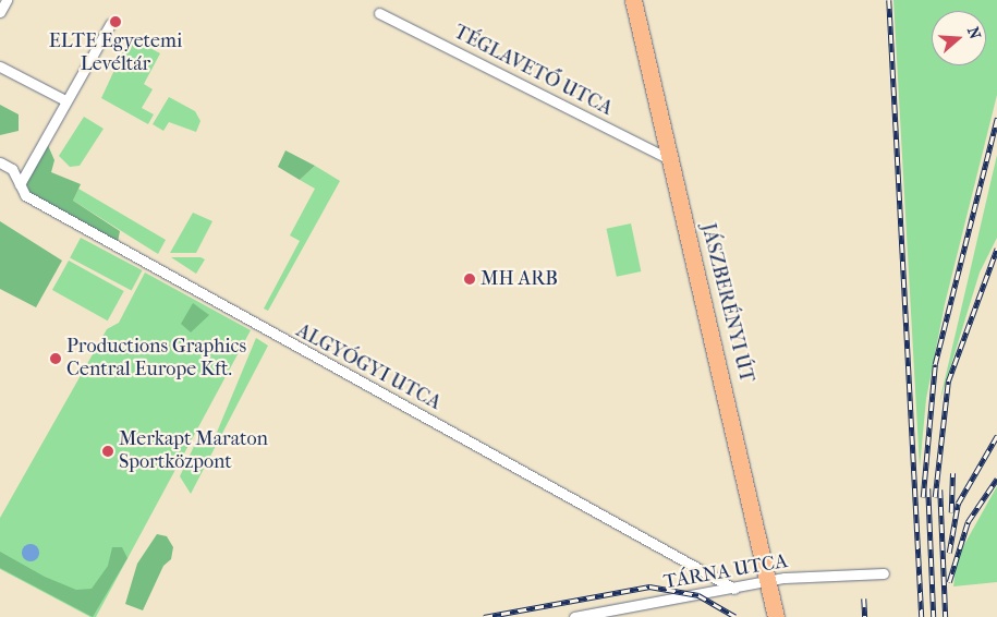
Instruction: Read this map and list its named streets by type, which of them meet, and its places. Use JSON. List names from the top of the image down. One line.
{"streets":{"main road":["JÁSZBERÉNYI ÚT"],"street":["TÉGLAVETŐ UTCA","ALGYÓGYI UTCA","TÁRNA UTCA"]},"crossings":[["TÉGLAVETŐ UTCA","JÁSZBERÉNYI ÚT"],["JÁSZBERÉNYI ÚT","TÁRNA UTCA"],["ALGYÓGYI UTCA","TÁRNA UTCA"]],"places":["ELTE Egyetemi Levéltár","MH ARB","Productions Graphics Central Europe Kft.","Merkapt Maraton Sportközpont"],"north":"right"}
